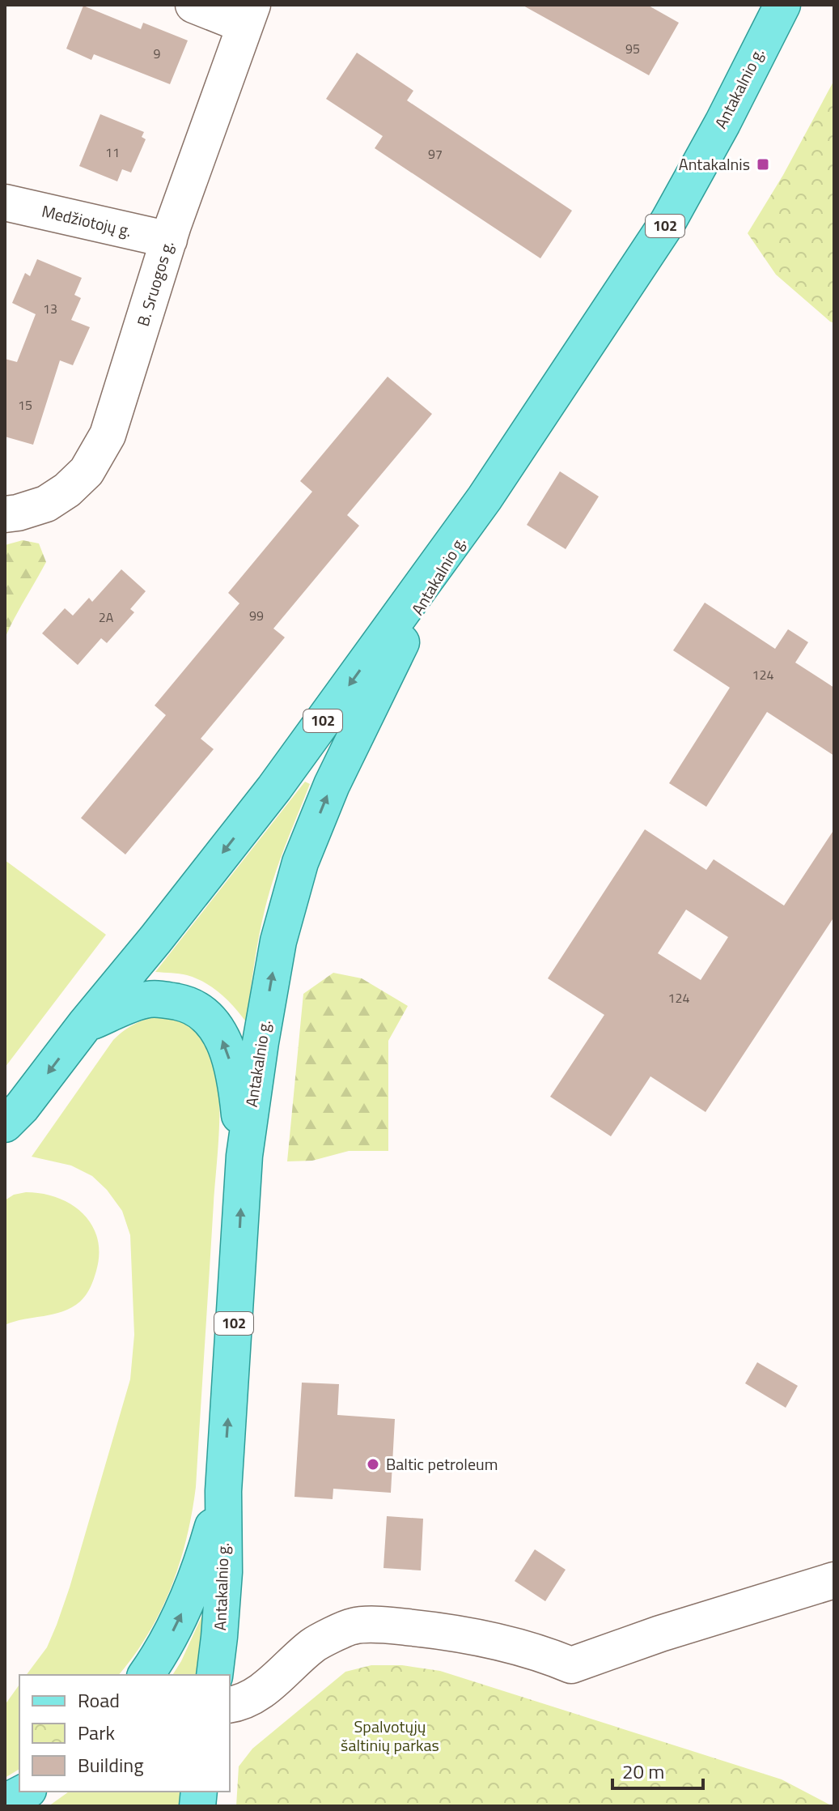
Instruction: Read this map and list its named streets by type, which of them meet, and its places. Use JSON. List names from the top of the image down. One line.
{"streets":{"main road":["Antakalnio g.","102"],"street":["Medžiotojų g.","B. Sruogos g."]},"crossings":[["Antakalnio g.","102"],["Medžiotojų g.","B. Sruogos g."]],"parks":["Spalvotųjų šaltinių parkas"],"places":{"transit":["Antakalnis"],"other":["Baltic petroleum"]},"house_numbers":["95","9","11","97","13","15","99","2A","124","124"],"legend":["Road","Park","Building"],"scale_bar":"20 m"}
